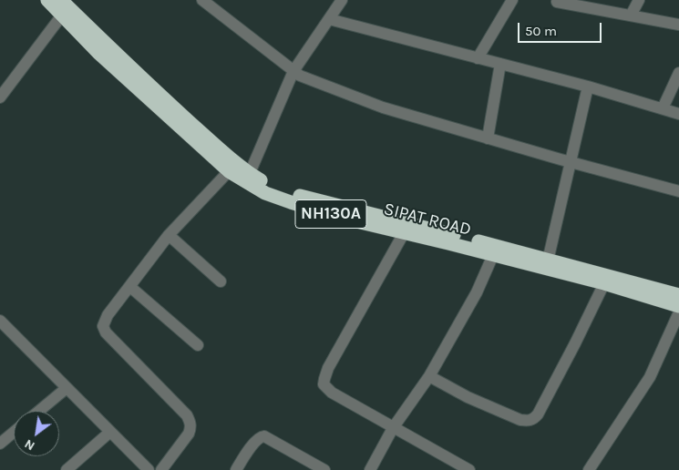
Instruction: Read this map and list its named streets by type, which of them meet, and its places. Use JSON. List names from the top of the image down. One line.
{"streets":{"highway":["NH130A","SIPAT ROAD"]},"scale_bar":"50 m","north":"bottom left"}
